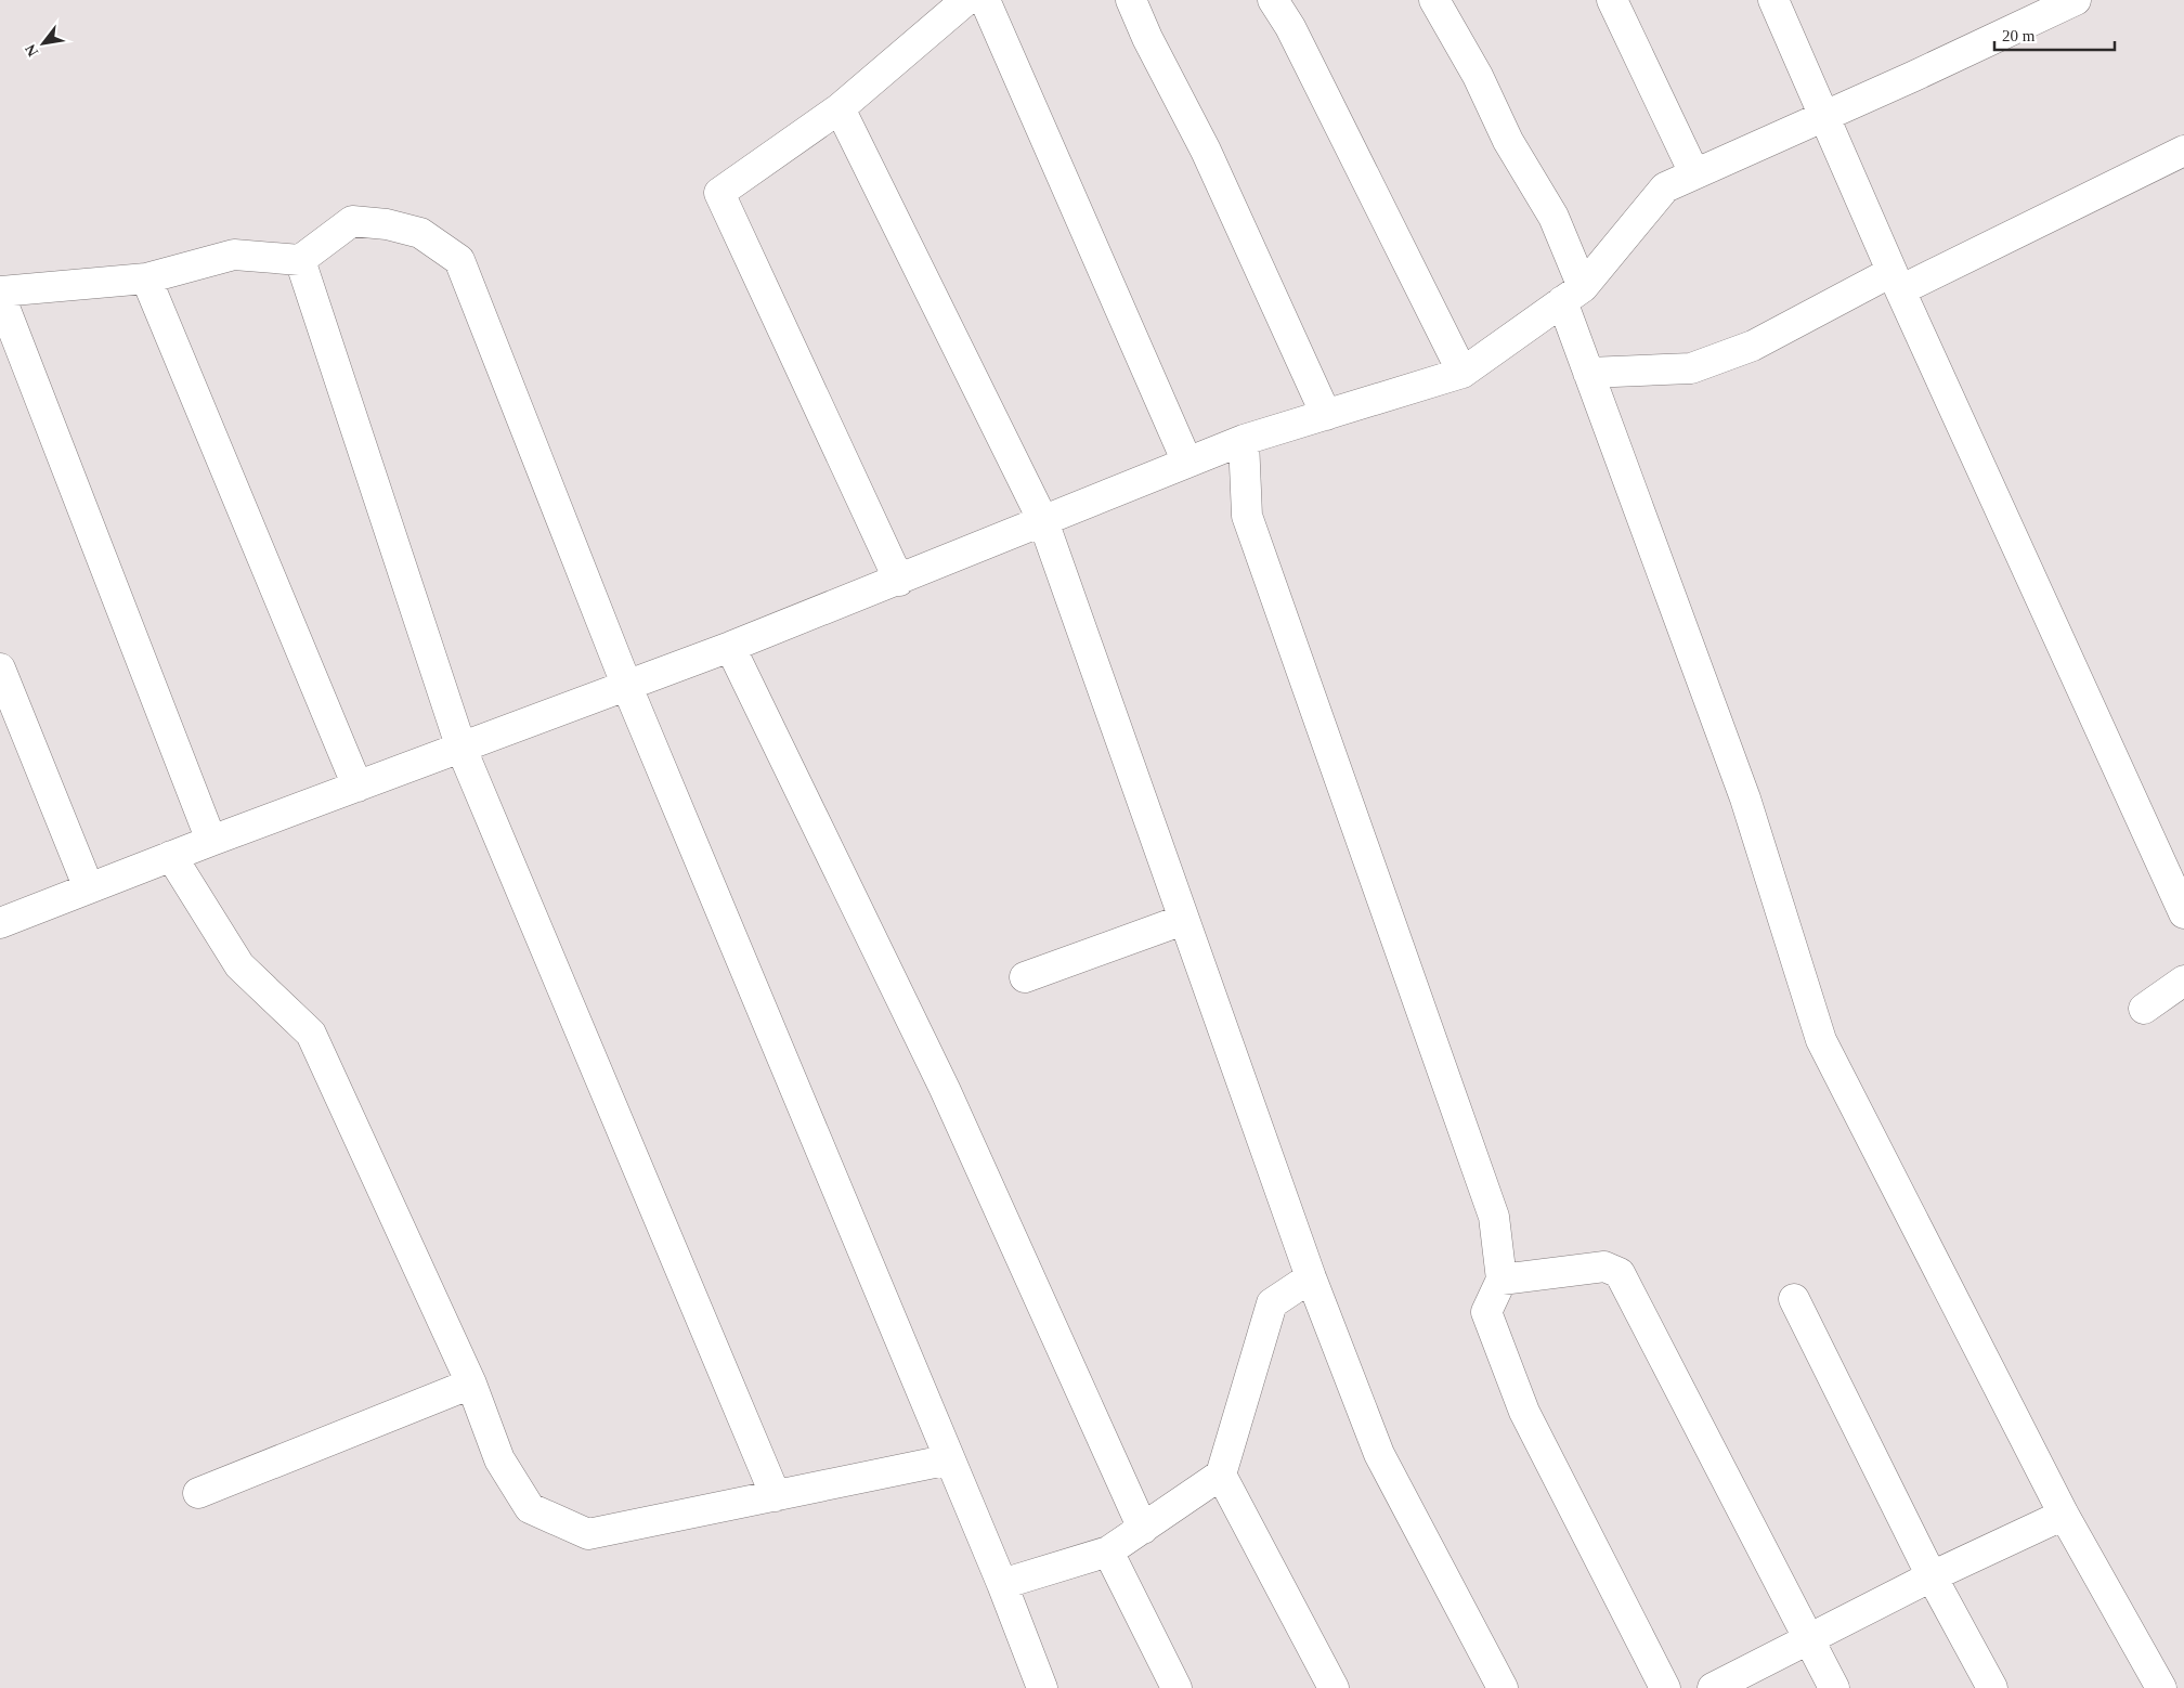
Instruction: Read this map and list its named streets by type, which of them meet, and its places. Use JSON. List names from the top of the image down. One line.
{"scale_bar":"20 m","north":"bottom left"}
